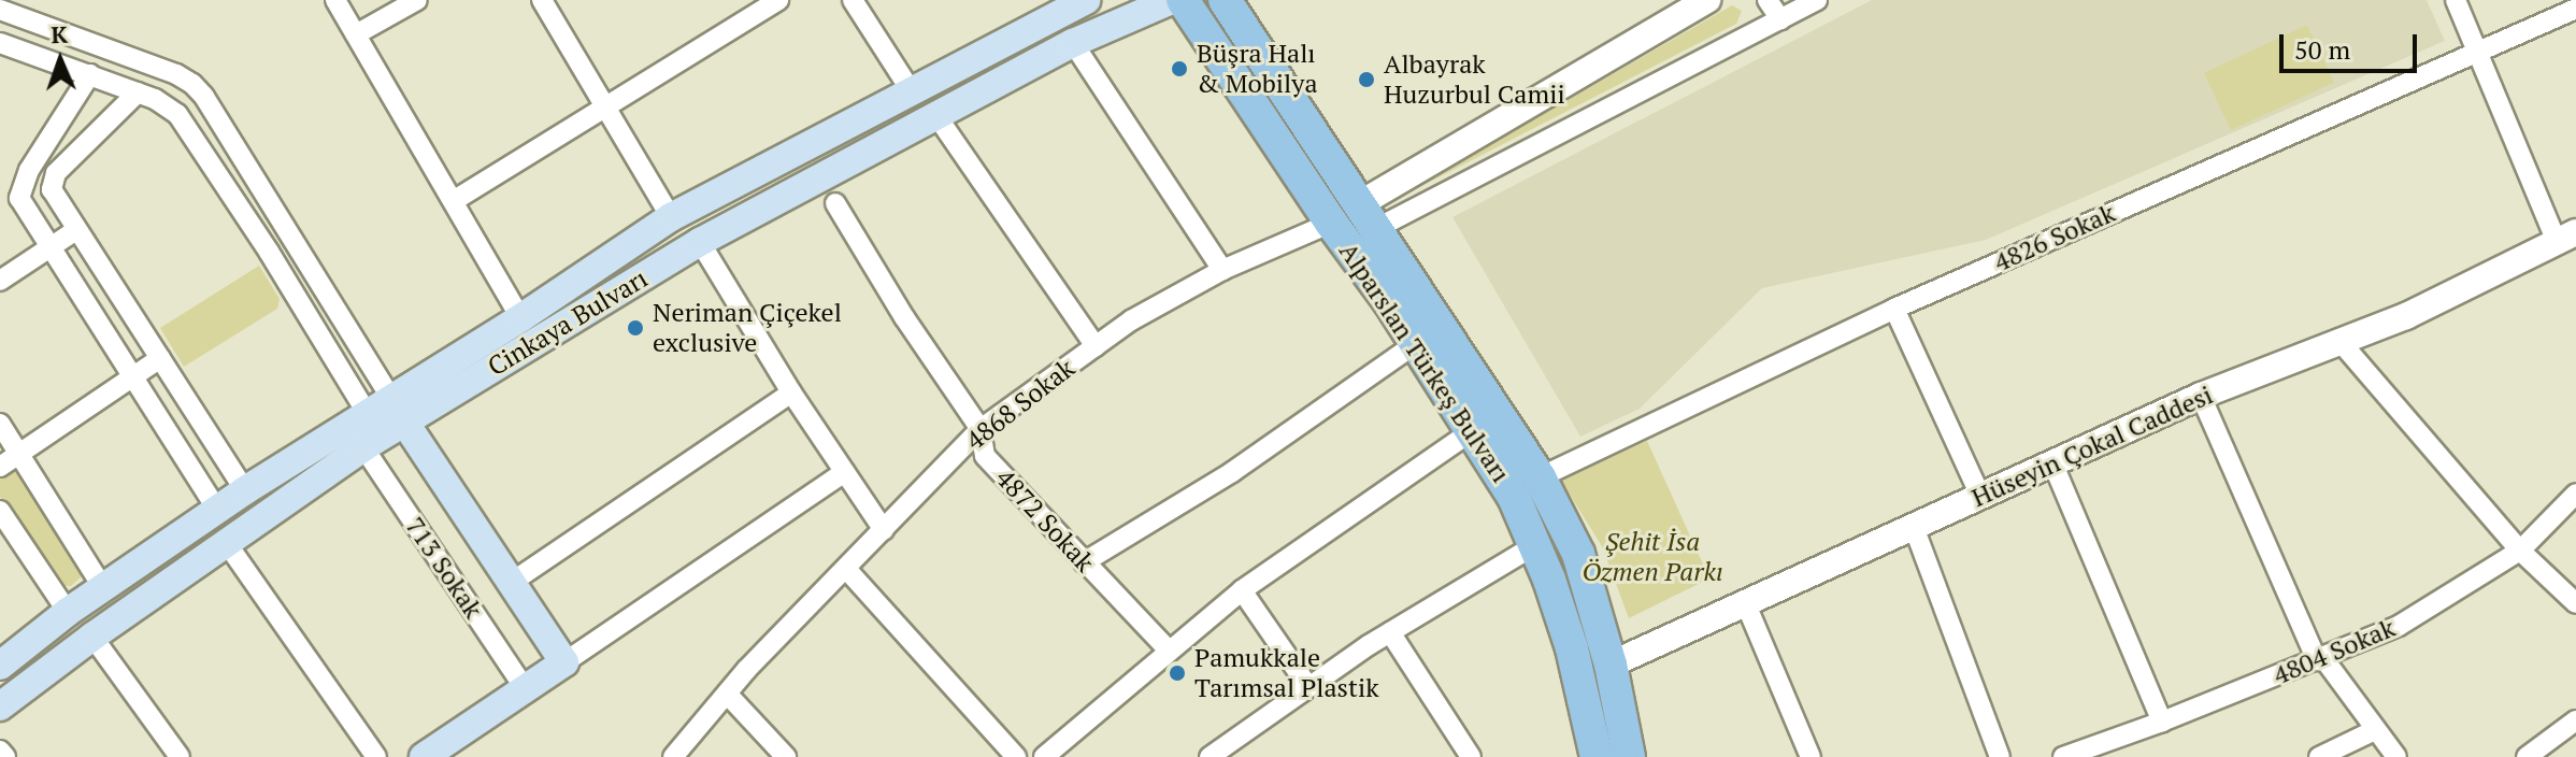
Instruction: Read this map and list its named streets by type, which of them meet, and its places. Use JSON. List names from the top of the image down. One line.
{"streets":{"main road":["Cinkaya Bulvarı","Alparslan Türkeş Bulvarı","713 Sokak"],"street":["4826 Sokak","4868 Sokak","Hüseyin Çokal Caddesi","4872 Sokak","4804 Sokak"]},"crossings":[["4826 Sokak","Alparslan Türkeş Bulvarı"],["Cinkaya Bulvarı","713 Sokak"],["Alparslan Türkeş Bulvarı","4868 Sokak"],["Alparslan Türkeş Bulvarı","Hüseyin Çokal Caddesi"],["4868 Sokak","4872 Sokak"]],"parks":["Şehit İsa Özmen Parkı"],"places":["Büşra Halı & Mobilya","Albayrak Huzurbul Camii","Neriman Çiçekel exclusive","Pamukkale Tarımsal Plastik"],"scale_bar":"50 m","north":"top"}
